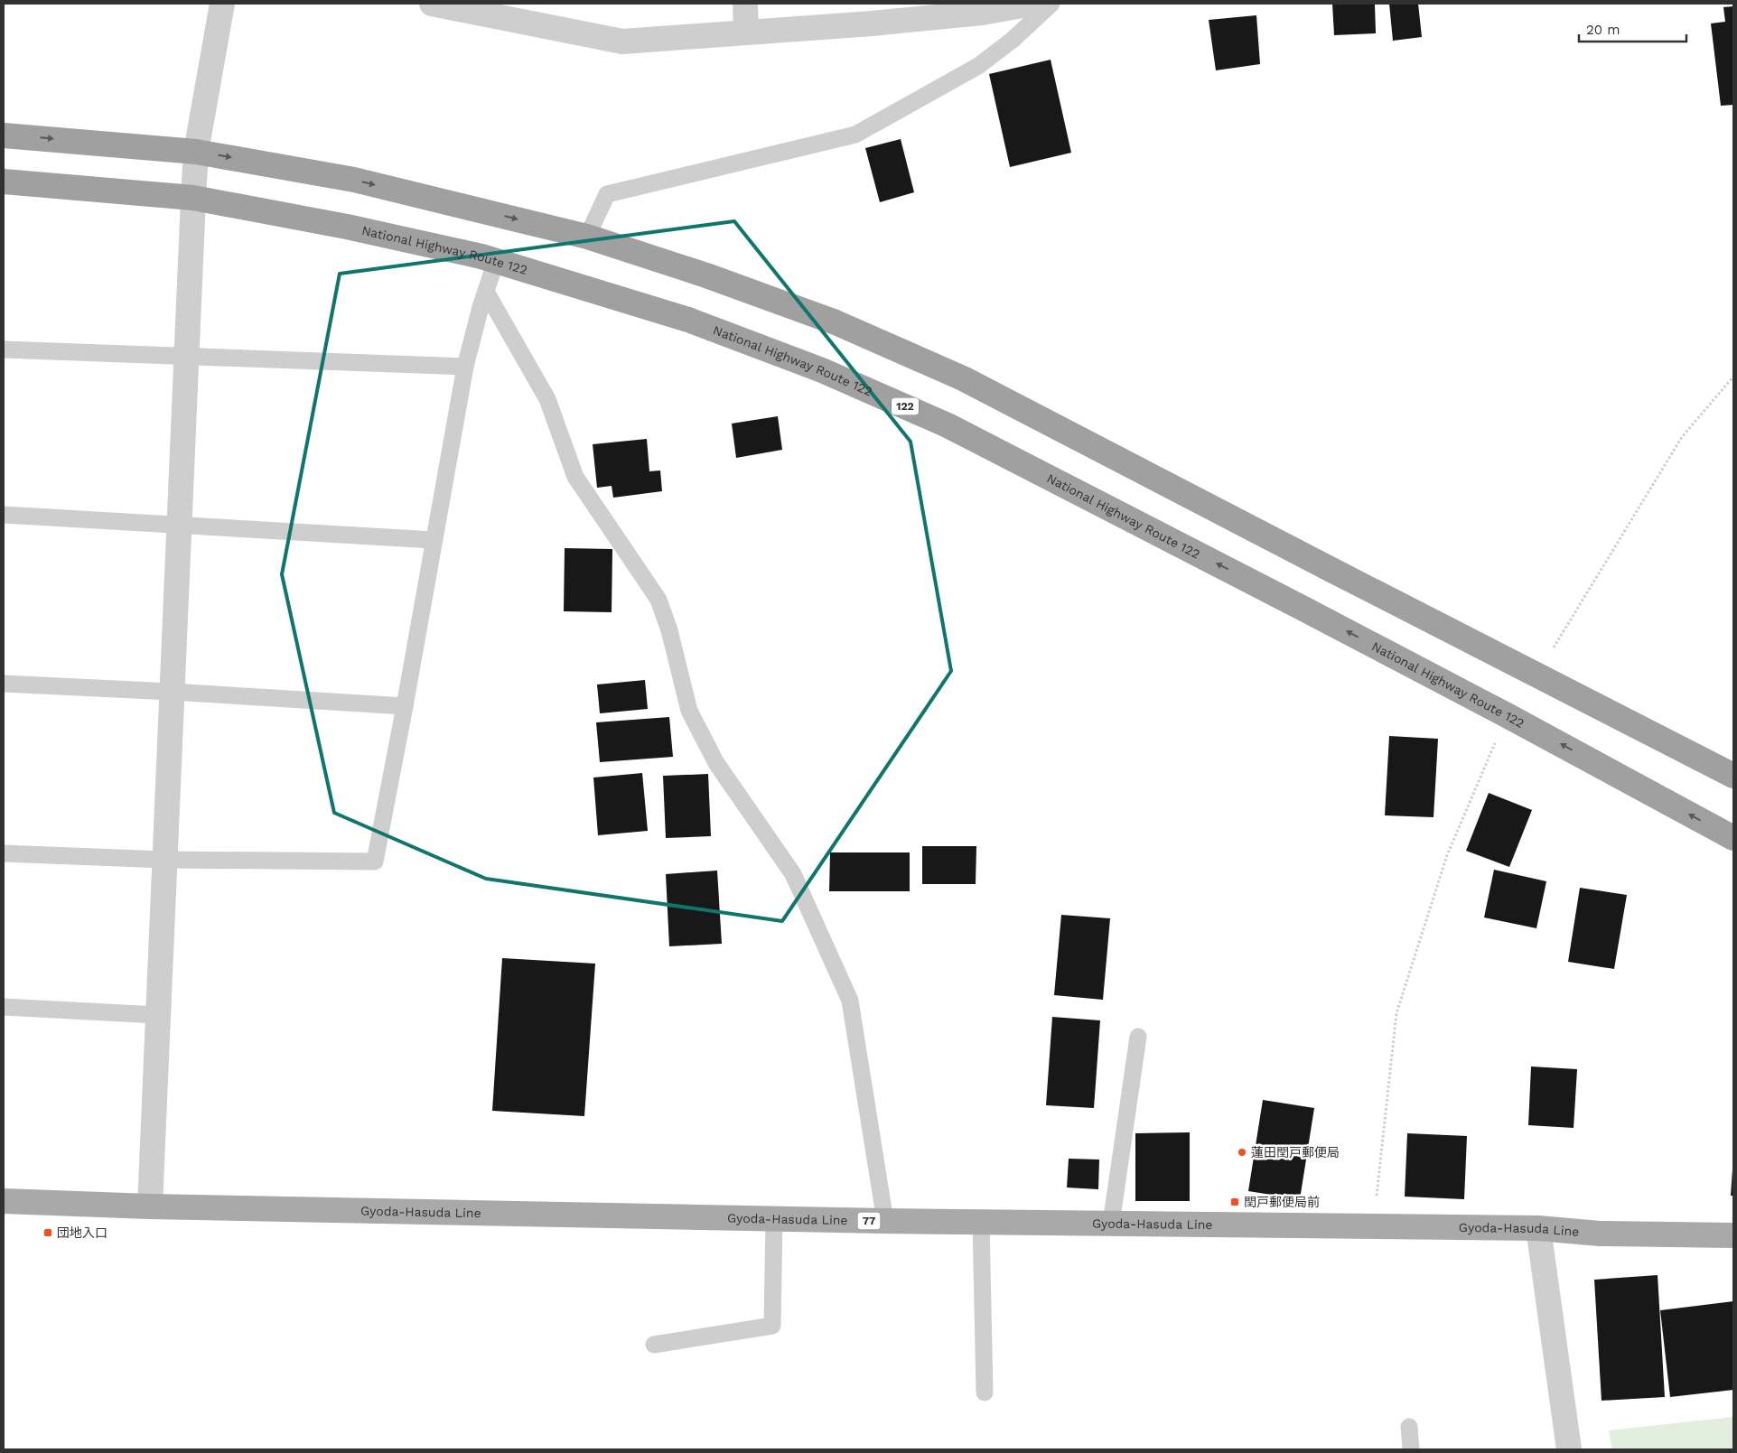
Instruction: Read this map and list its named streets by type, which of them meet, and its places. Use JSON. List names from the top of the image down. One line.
{"streets":{"highway":["National Highway Route 122","122"],"main road":["Gyoda-Hasuda Line","77"]},"places":{"other":["蓮田閏戸郵便局"],"transit":["閏戸郵便局前","団地入口"]},"scale_bar":"20 m"}
